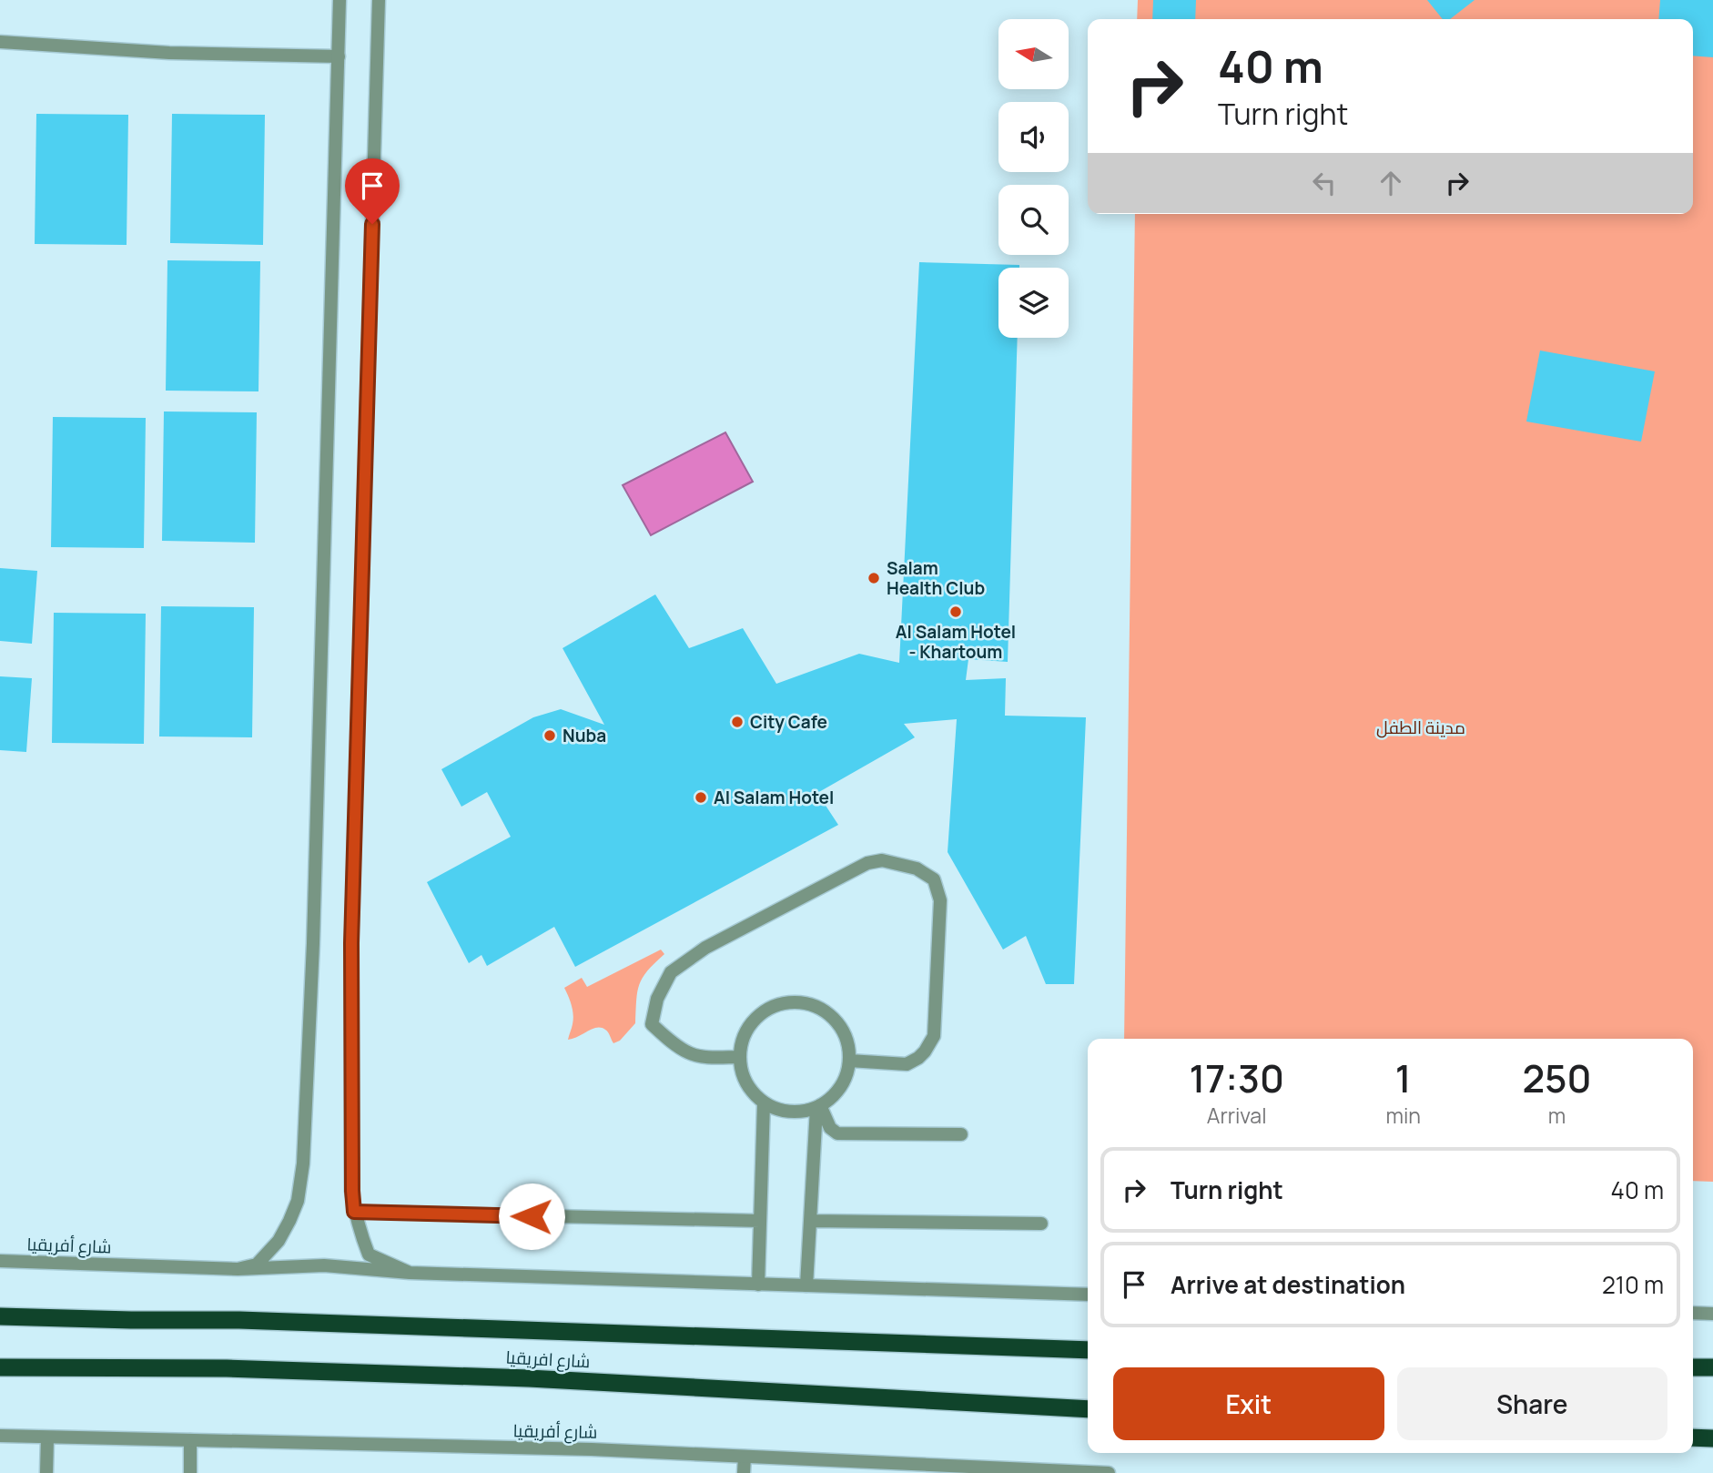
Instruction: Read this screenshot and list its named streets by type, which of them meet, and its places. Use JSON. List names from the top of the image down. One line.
{"streets":{"highway":["شارع افريقيا"],"street":["شارع أفريقيا"]},"parks":["مدينة الطفل"],"places":["Salam Health Club","Al Salam Hotel - Khartoum","City Cafe","Nuba","Al Salam Hotel"],"north":"left","page":{"turn":["40 m","Turn right"],"eta":["17:30","Arrival","1","min","250","m"],"list":[{"name":"Turn right","value":"40 m"},{"name":"Arrive at destination","value":"210 m"}],"buttons":["Exit","Share"]}}
